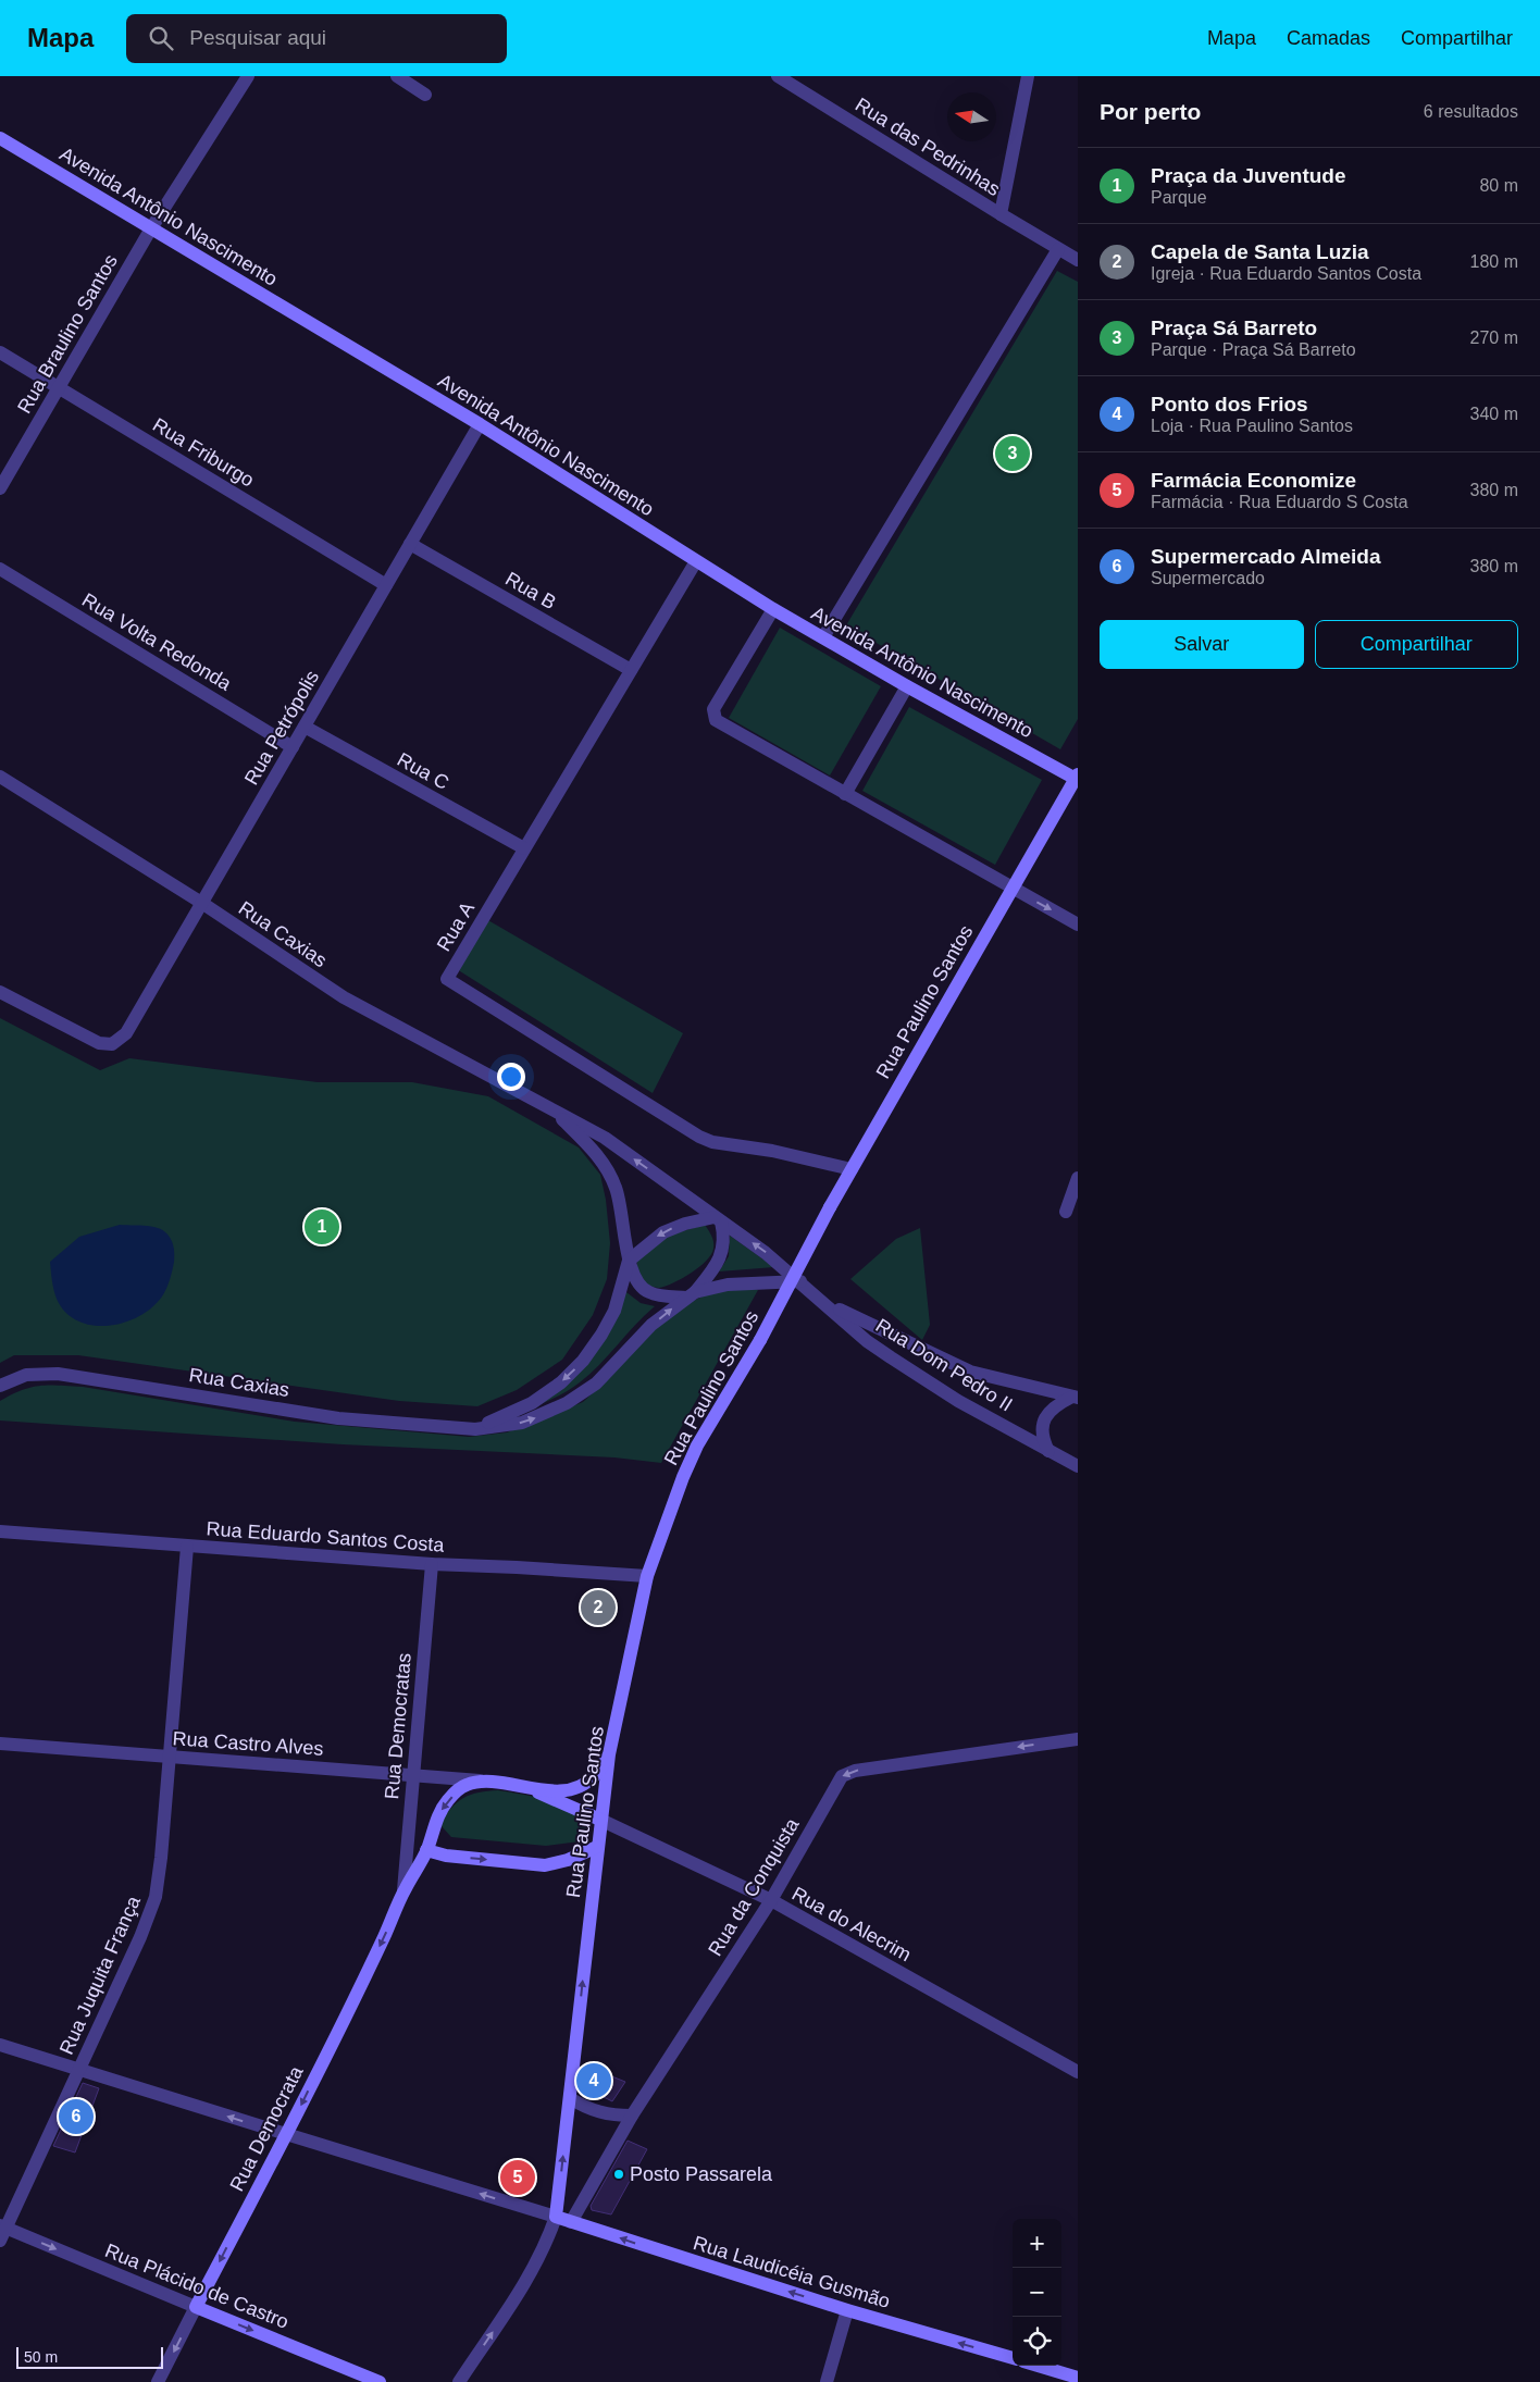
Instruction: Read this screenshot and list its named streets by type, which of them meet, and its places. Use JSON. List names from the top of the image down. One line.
{"streets":{"main road":["Avenida Antônio Nascimento","Rua Paulino Santos","Rua Democrata","Rua Laudicéia Gusmão","Rua Plácido de Castro"],"street":["Rua das Pedrinhas","Rua Braulino Santos","Rua Friburgo","Rua B","Rua Volta Redonda","Rua Petrópolis","Rua C","Rua A","Rua Caxias","Rua Dom Pedro II","Rua Eduardo Santos Costa","Rua Democratas","Rua Castro Alves","Rua da Conquista","Rua do Alecrim","Rua Juquita França"]},"crossings":[["Avenida Antônio Nascimento","Rua Braulino Santos"],["Avenida Antônio Nascimento","Rua Petrópolis"],["Avenida Antônio Nascimento","Rua A"],["Avenida Antônio Nascimento","Rua Paulino Santos"],["Rua Braulino Santos","Rua Friburgo"],["Rua Friburgo","Rua Petrópolis"],["Rua B","Rua Petrópolis"],["Rua B","Rua A"],["Rua Volta Redonda","Rua Petrópolis"],["Rua Petrópolis","Rua C"],["Rua Petrópolis","Rua Caxias"],["Rua C","Rua A"],["Rua A","Rua Paulino Santos"],["Rua Caxias","Rua Dom Pedro II"],["Rua Paulino Santos","Rua Eduardo Santos Costa"],["Rua Paulino Santos","Rua do Alecrim"],["Rua Paulino Santos","Rua Laudicéia Gusmão"],["Rua Eduardo Santos Costa","Rua Democratas"],["Rua Eduardo Santos Costa","Rua Juquita França"],["Rua Democratas","Rua Castro Alves"],["Rua Democratas","Rua Democrata"],["Rua Castro Alves","Rua Juquita França"],["Rua Castro Alves","Rua Democrata"],["Rua da Conquista","Rua do Alecrim"],["Rua da Conquista","Rua Laudicéia Gusmão"],["Rua Juquita França","Rua Plácido de Castro"],["Rua Democrata","Rua Plácido de Castro"]],"one_way":["Rua Dom Pedro II","Rua da Conquista","Rua Democrata","Rua Laudicéia Gusmão","Rua Plácido de Castro"],"places":["Posto Passarela"],"scale_bar":"50 m","north":"left","page":{"header":"Mapa","search":"Pesquisar aqui","nav":["Mapa","Camadas","Compartilhar"],"heading":["Por perto","6 resultados"],"list":[{"mark":"1","name":"Praça da Juventude","note":"Parque","value":"80 m"},{"mark":"2","name":"Capela de Santa Luzia","note":"Igreja · Rua Eduardo Santos Costa","value":"180 m"},{"mark":"3","name":"Praça Sá Barreto","note":"Parque · Praça Sá Barreto","value":"270 m"},{"mark":"4","name":"Ponto dos Frios","note":"Loja · Rua Paulino Santos","value":"340 m"},{"mark":"5","name":"Farmácia Economize","note":"Farmácia · Rua Eduardo S Costa","value":"380 m"},{"mark":"6","name":"Supermercado Almeida","note":"Supermercado","value":"380 m"}],"pins":["3","1","2","4","6","5"],"buttons":["Salvar","Compartilhar"],"map_buttons":["+","−"],"scale":"50 m"}}
